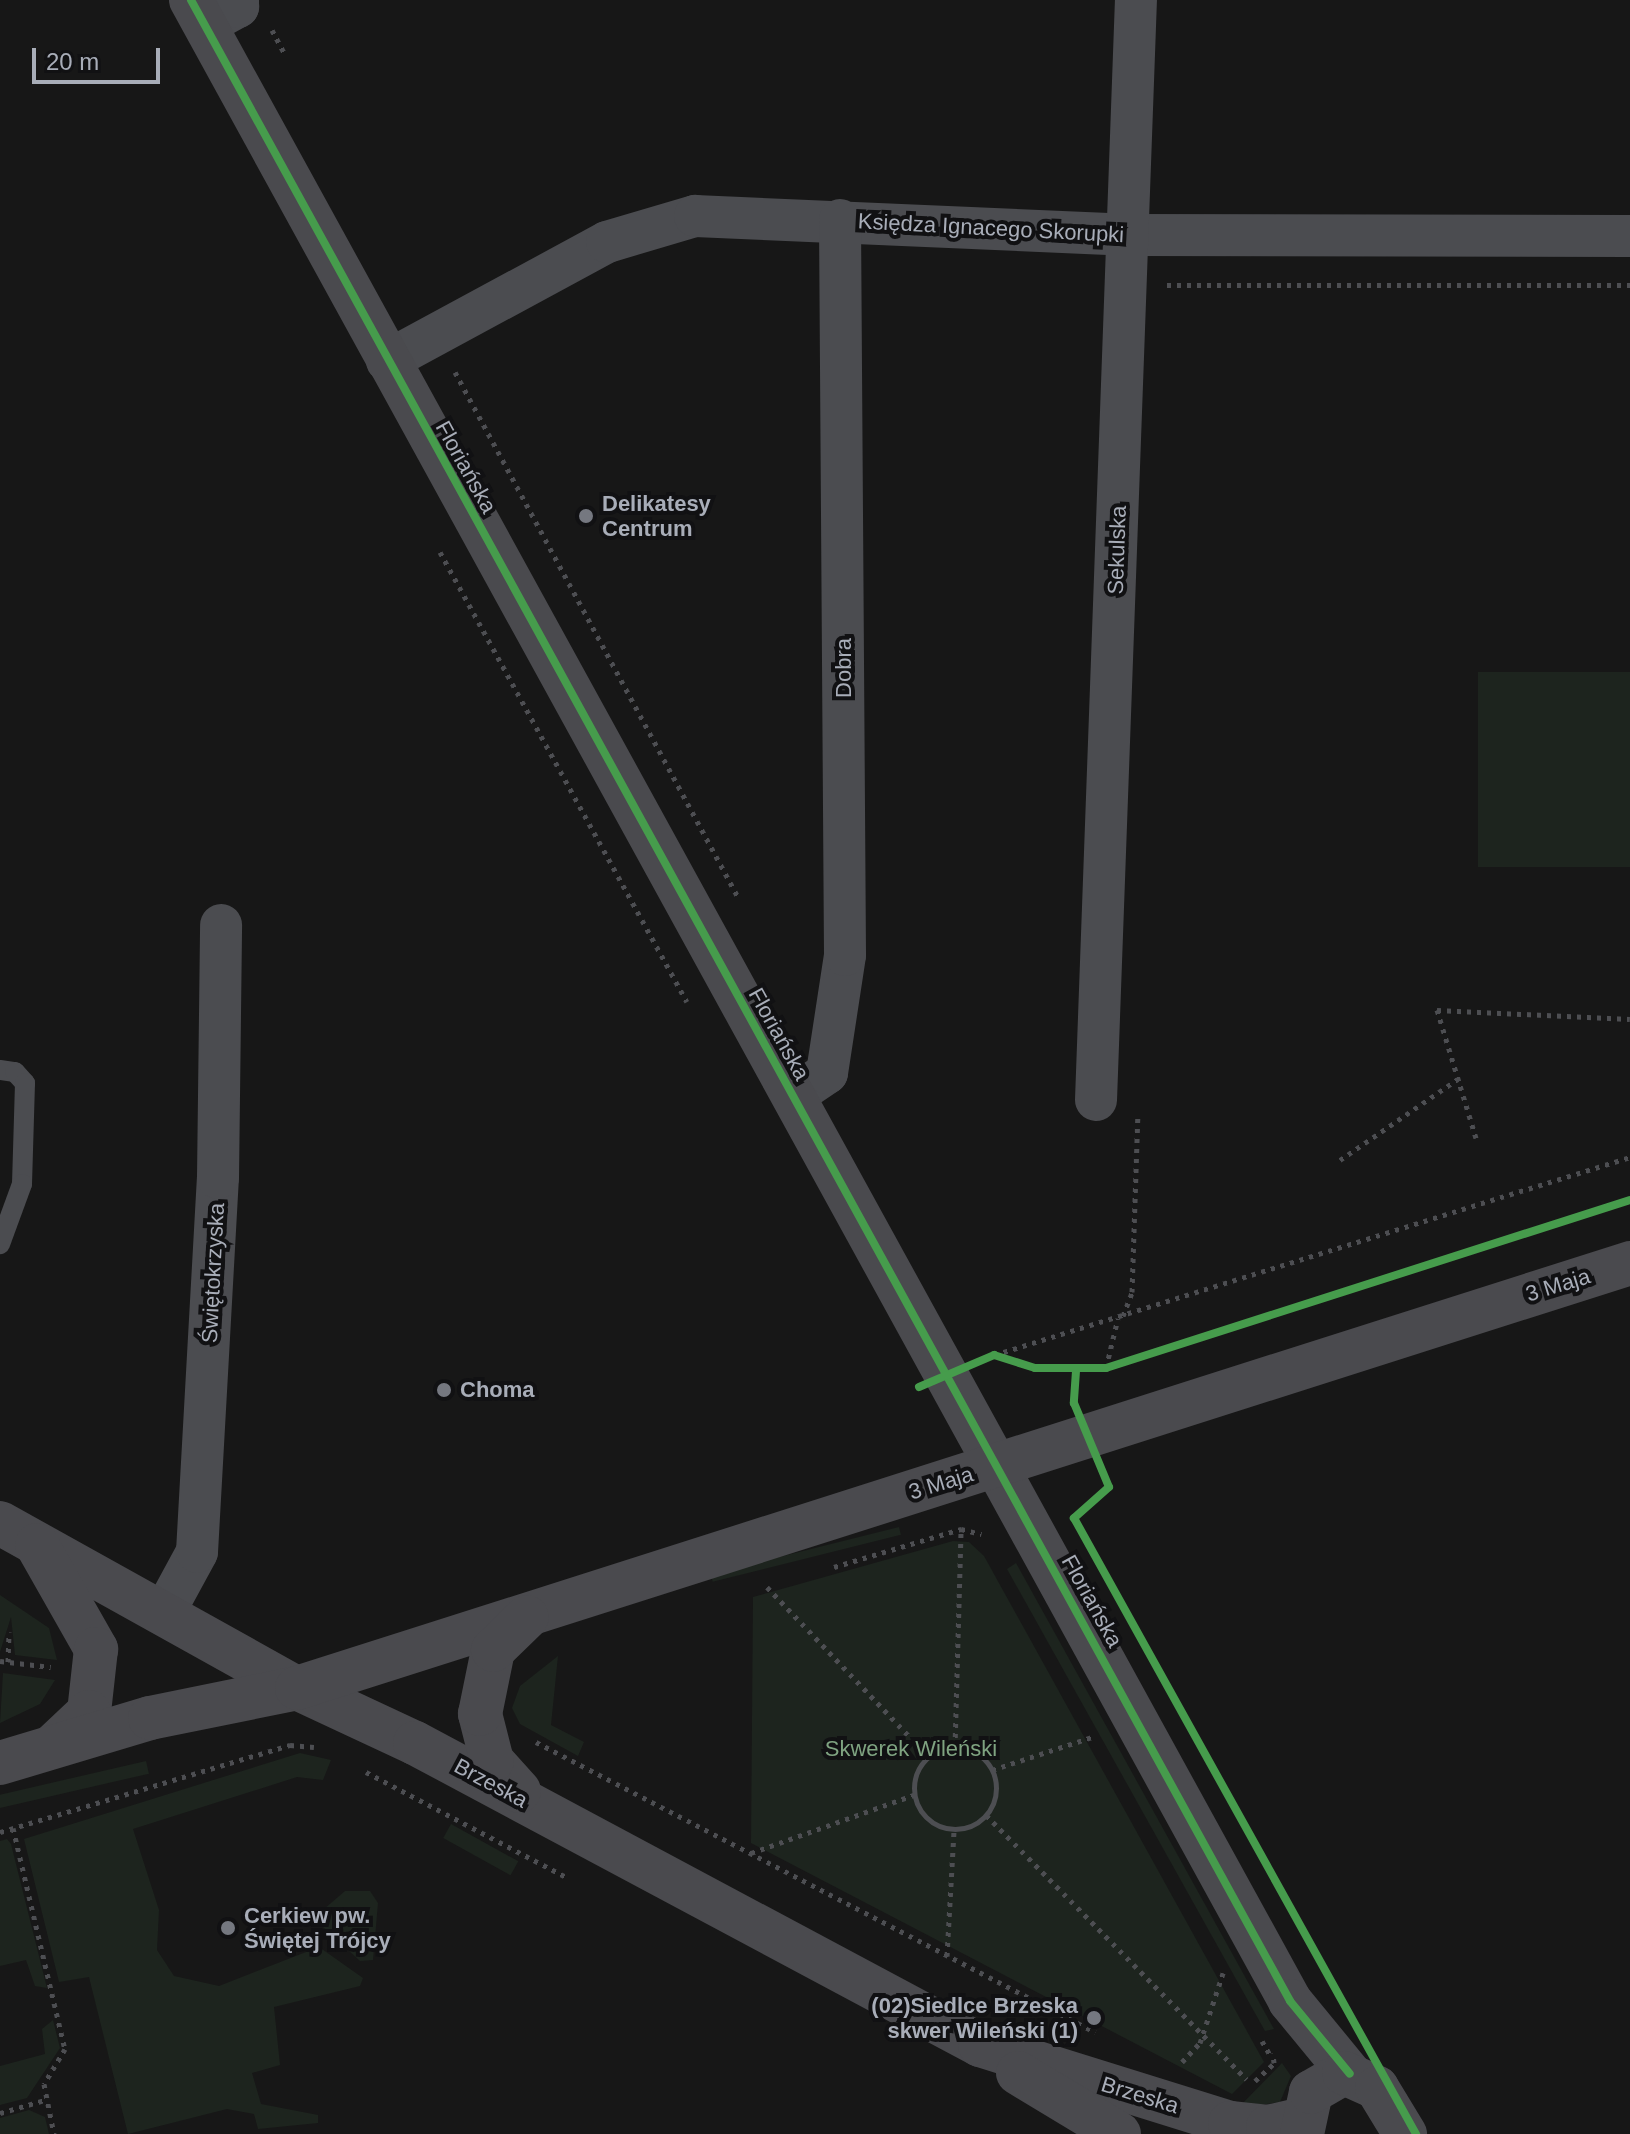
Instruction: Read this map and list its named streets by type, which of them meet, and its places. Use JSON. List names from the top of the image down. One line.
{"streets":{"street":["Księdza Ignacego Skorupki","Floriańska","Sekulska","Dobra","Świętokrzyska","3 Maja","Brzeska"]},"crossings":[["Księdza Ignacego Skorupki","Floriańska"],["Księdza Ignacego Skorupki","Sekulska"],["Księdza Ignacego Skorupki","Dobra"],["Floriańska","Dobra"],["Floriańska","3 Maja"],["Floriańska","Brzeska"],["Świętokrzyska","Brzeska"],["3 Maja","Brzeska"]],"parks":["Skwerek Wileński"],"places":["Delikatesy Centrum","Choma","Cerkiew pw. Świętej Trójcy","(02)Siedlce Brzeska skwer Wileński (1)"],"scale_bar":"20 m"}
